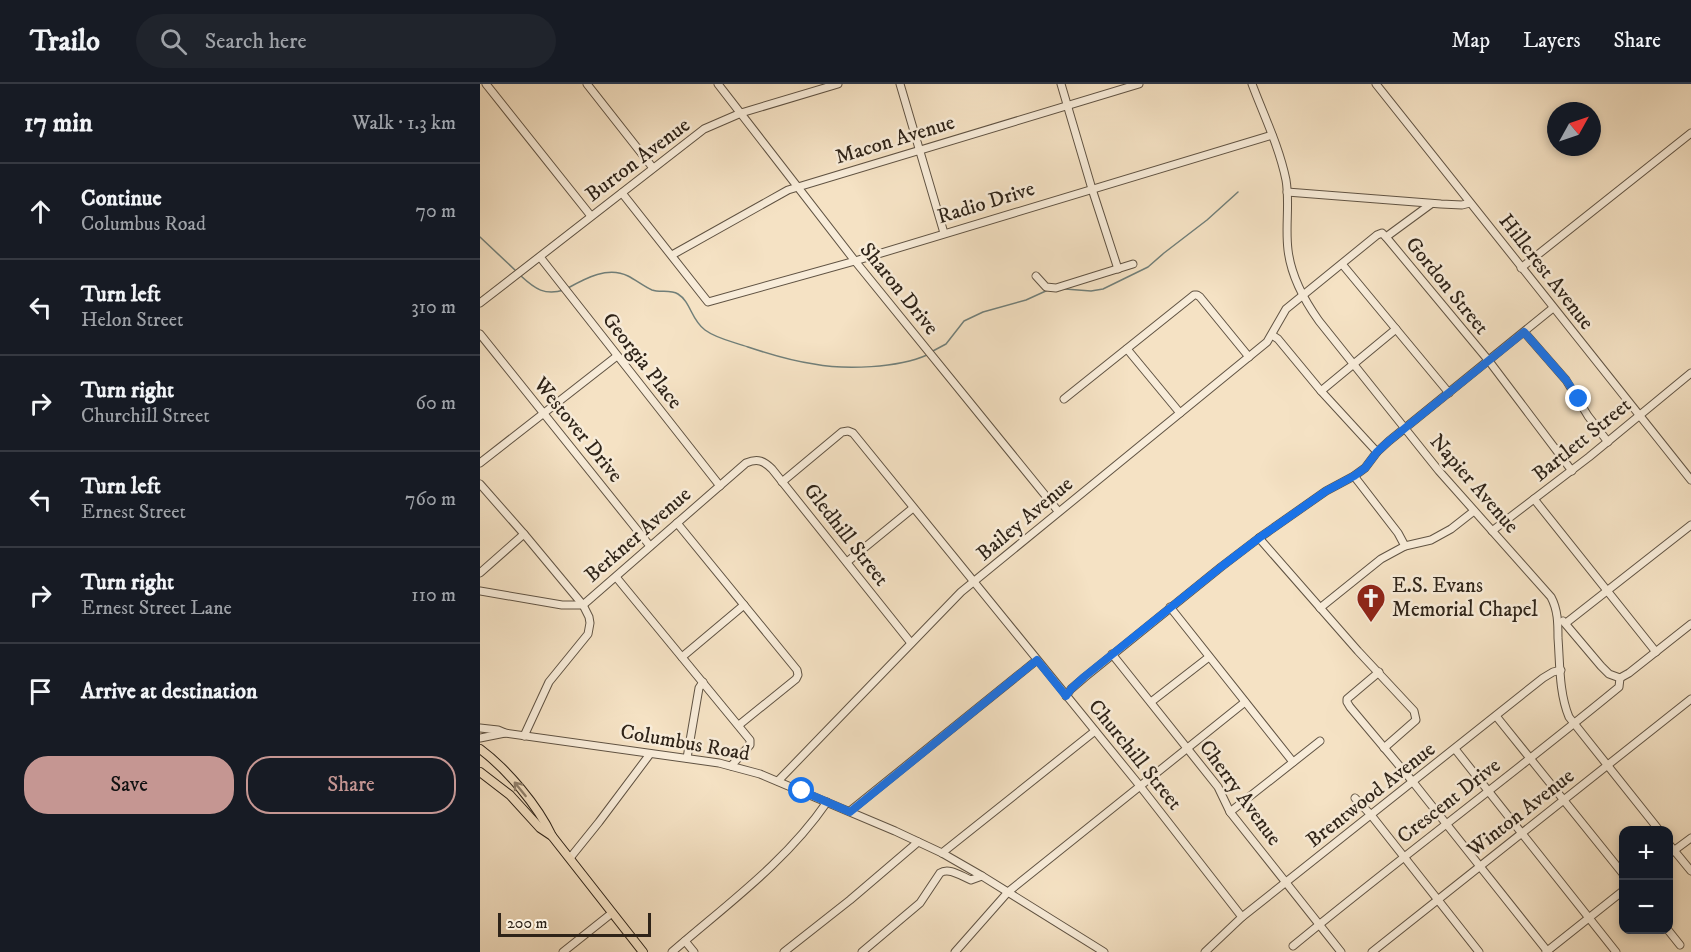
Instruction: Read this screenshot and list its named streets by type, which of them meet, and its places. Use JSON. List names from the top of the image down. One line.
{"streets":{"street":["Macon Avenue","Burton Avenue","Radio Drive","Hillcrest Avenue","Gordon Street","Sharon Drive","Georgia Place","Westover Drive","Bartlett Street","Napier Avenue","Bailey Avenue","Berkner Avenue","Gledhill Street","Columbus Road","Churchill Street","Cherry Avenue","Brentwood Avenue","Crescent Drive","Winton Avenue"]},"crossings":[["Macon Avenue","Radio Drive"],["Macon Avenue","Sharon Drive"],["Burton Avenue","Sharon Drive"],["Burton Avenue","Georgia Place"],["Radio Drive","Sharon Drive"],["Radio Drive","Napier Avenue"],["Hillcrest Avenue","Bartlett Street"],["Gordon Street","Bartlett Street"],["Gordon Street","Bailey Avenue"],["Sharon Drive","Bailey Avenue"],["Georgia Place","Berkner Avenue"],["Westover Drive","Berkner Avenue"],["Bartlett Street","Napier Avenue"],["Napier Avenue","Bailey Avenue"],["Napier Avenue","Brentwood Avenue"],["Napier Avenue","Crescent Drive"],["Napier Avenue","Winton Avenue"],["Bailey Avenue","Gledhill Street"],["Bailey Avenue","Columbus Road"],["Bailey Avenue","Churchill Street"],["Berkner Avenue","Gledhill Street"],["Berkner Avenue","Columbus Road"],["Gledhill Street","Churchill Street"],["Churchill Street","Brentwood Avenue"],["Cherry Avenue","Brentwood Avenue"],["Cherry Avenue","Crescent Drive"]],"places":{"church":["E.S. Evans Memorial Chapel"]},"scale_bar":"200 m","north":"top right","page":{"header":"Trailo","search":"Search here","nav":["Map","Layers","Share"],"heading":["17 min","Walk · 1.3 km"],"list":[["Continue","Columbus Road","70 m"],["Turn left","Helon Street","310 m"],["Turn right","Churchill Street","60 m"],["Turn left","Ernest Street","760 m"],["Turn right","Ernest Street Lane","110 m"],"Arrive at destination"],"buttons":["Save","Share"],"map_buttons":["+","−"],"scale":"200 m"}}
